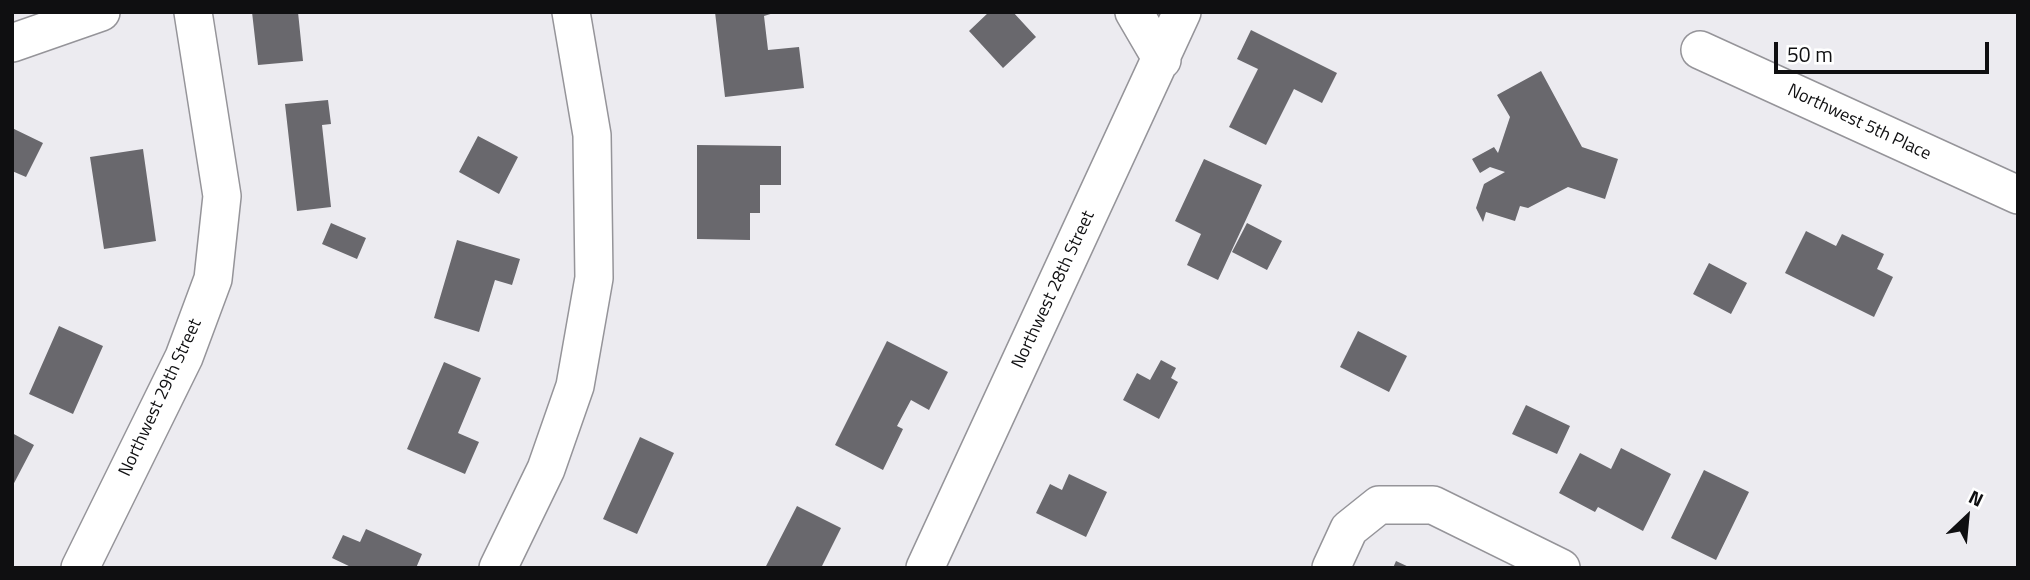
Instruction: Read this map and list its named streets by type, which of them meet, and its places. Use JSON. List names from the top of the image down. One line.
{"streets":{"street":["Northwest 5th Place","Northwest 28th Street","Northwest 29th Street"]},"scale_bar":"50 m","north":"top right"}
